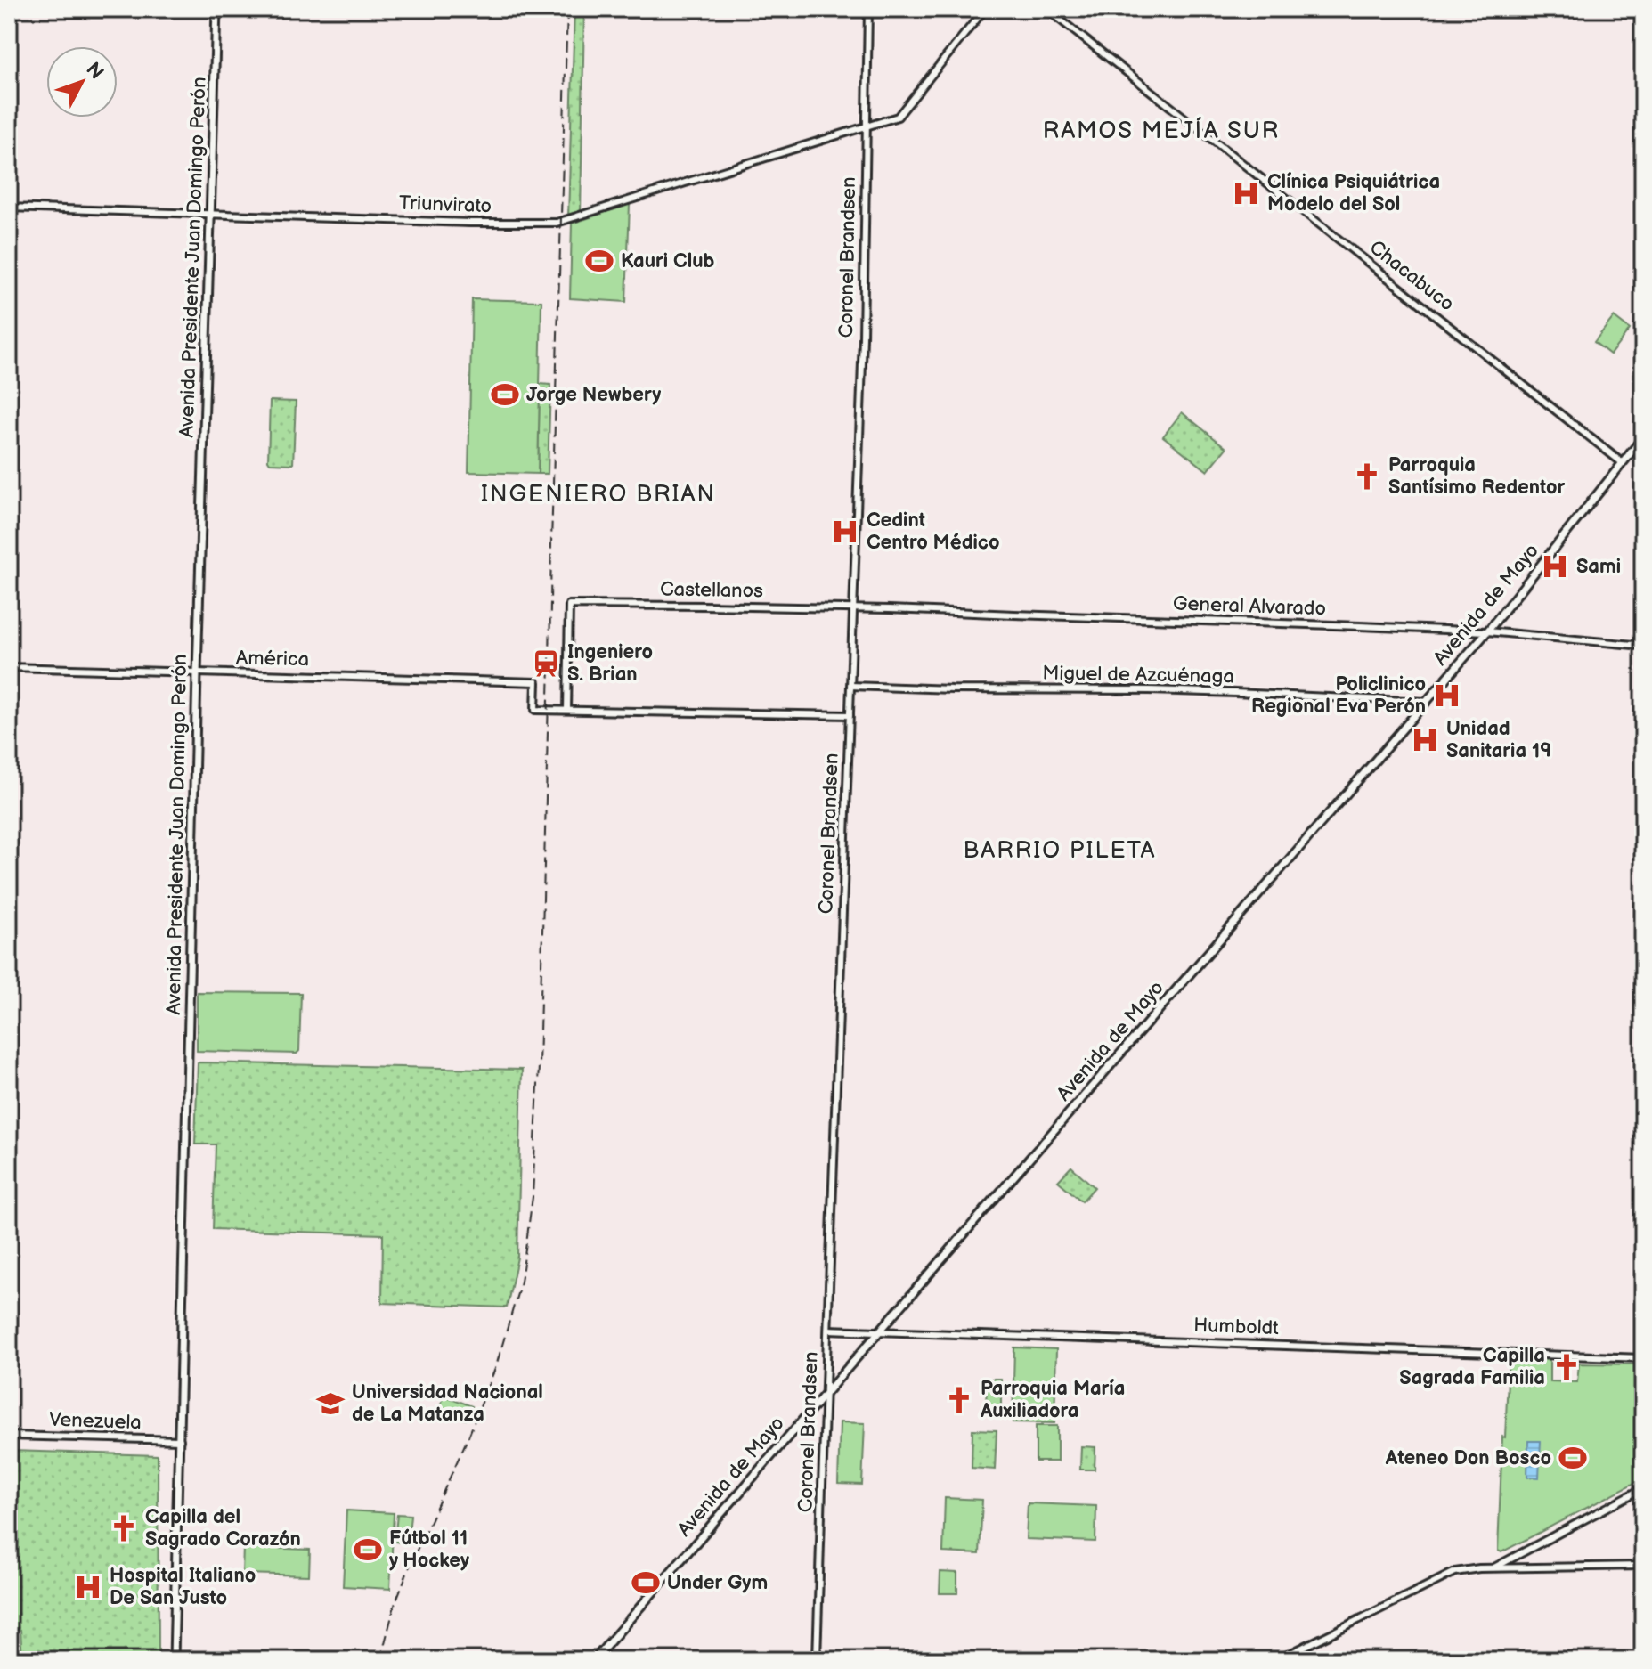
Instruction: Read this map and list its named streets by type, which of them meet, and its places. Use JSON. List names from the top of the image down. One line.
{"streets":{"main road":["Avenida Presidente Juan Domingo Perón","Avenida de Mayo"],"street":["Triunvirato","Coronel Brandsen","Chacabuco","Castellanos","General Alvarado","América","Miguel de Azcuénaga","Humboldt","Venezuela"]},"crossings":[["Triunvirato","Avenida Presidente Juan Domingo Perón"],["Triunvirato","Coronel Brandsen"],["Avenida Presidente Juan Domingo Perón","América"],["Avenida Presidente Juan Domingo Perón","Venezuela"],["Coronel Brandsen","Castellanos"],["Coronel Brandsen","Avenida de Mayo"],["Coronel Brandsen","General Alvarado"],["Coronel Brandsen","Miguel de Azcuénaga"],["Coronel Brandsen","Humboldt"],["Chacabuco","Avenida de Mayo"],["Castellanos","General Alvarado"],["Castellanos","América"],["Avenida de Mayo","General Alvarado"],["Avenida de Mayo","Miguel de Azcuénaga"],["Avenida de Mayo","Humboldt"]],"districts":["RAMOS MEJÍA SUR","INGENIERO BRIAN","BARRIO PILETA"],"places":{"hospital":["Clínica Psiquiátrica Modelo del Sol","Cedint Centro Médico","Sami","Policlinico Regional Eva Perón","Unidad Sanitaria 19","Hospital Italiano De San Justo"],"sports":["Kauri Club","Jorge Newbery","Ateneo Don Bosco","Fútbol 11 y Hockey","Under Gym"],"church":["Parroquia Santísimo Redentor","Capilla Sagrada Familia","Parroquia María Auxiliadora","Capilla del Sagrado Corazón"],"station":["Ingeniero S. Brian"],"school or university":["Universidad Nacional de La Matanza"]},"north":"top right"}
